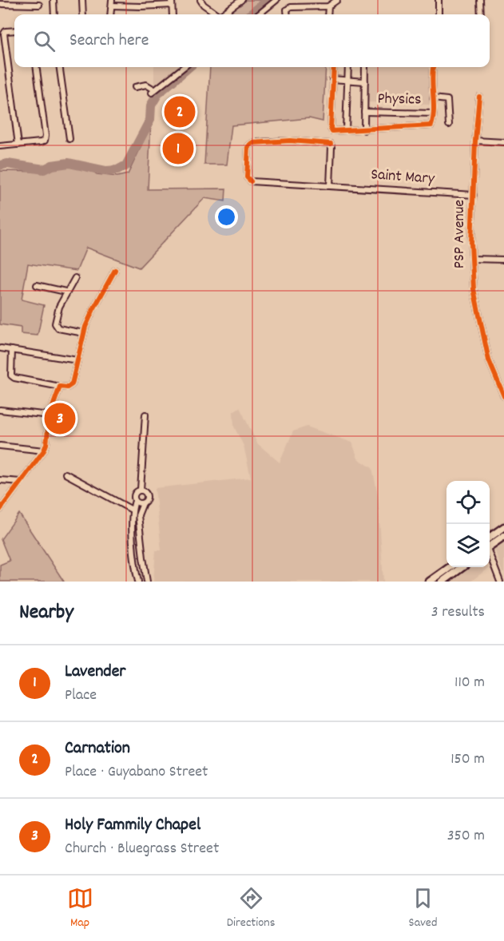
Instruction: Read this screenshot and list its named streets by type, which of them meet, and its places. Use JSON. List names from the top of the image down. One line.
{"streets":{"street":["Physics","Saint Mary","PSP Avenue"]},"crossings":[["Saint Mary","PSP Avenue"]],"page":{"search":"Search here","pins":["2","1","3"],"heading":["Nearby","3 results"],"list":[{"mark":"1","name":"Lavender","note":"Place","value":"110 m"},{"mark":"2","name":"Carnation","note":"Place · Guyabano Street","value":"150 m"},{"mark":"3","name":"Holy Fammily Chapel","note":"Church · Bluegrass Street","value":"350 m"}],"nav":["Map","Directions","Saved"]}}
